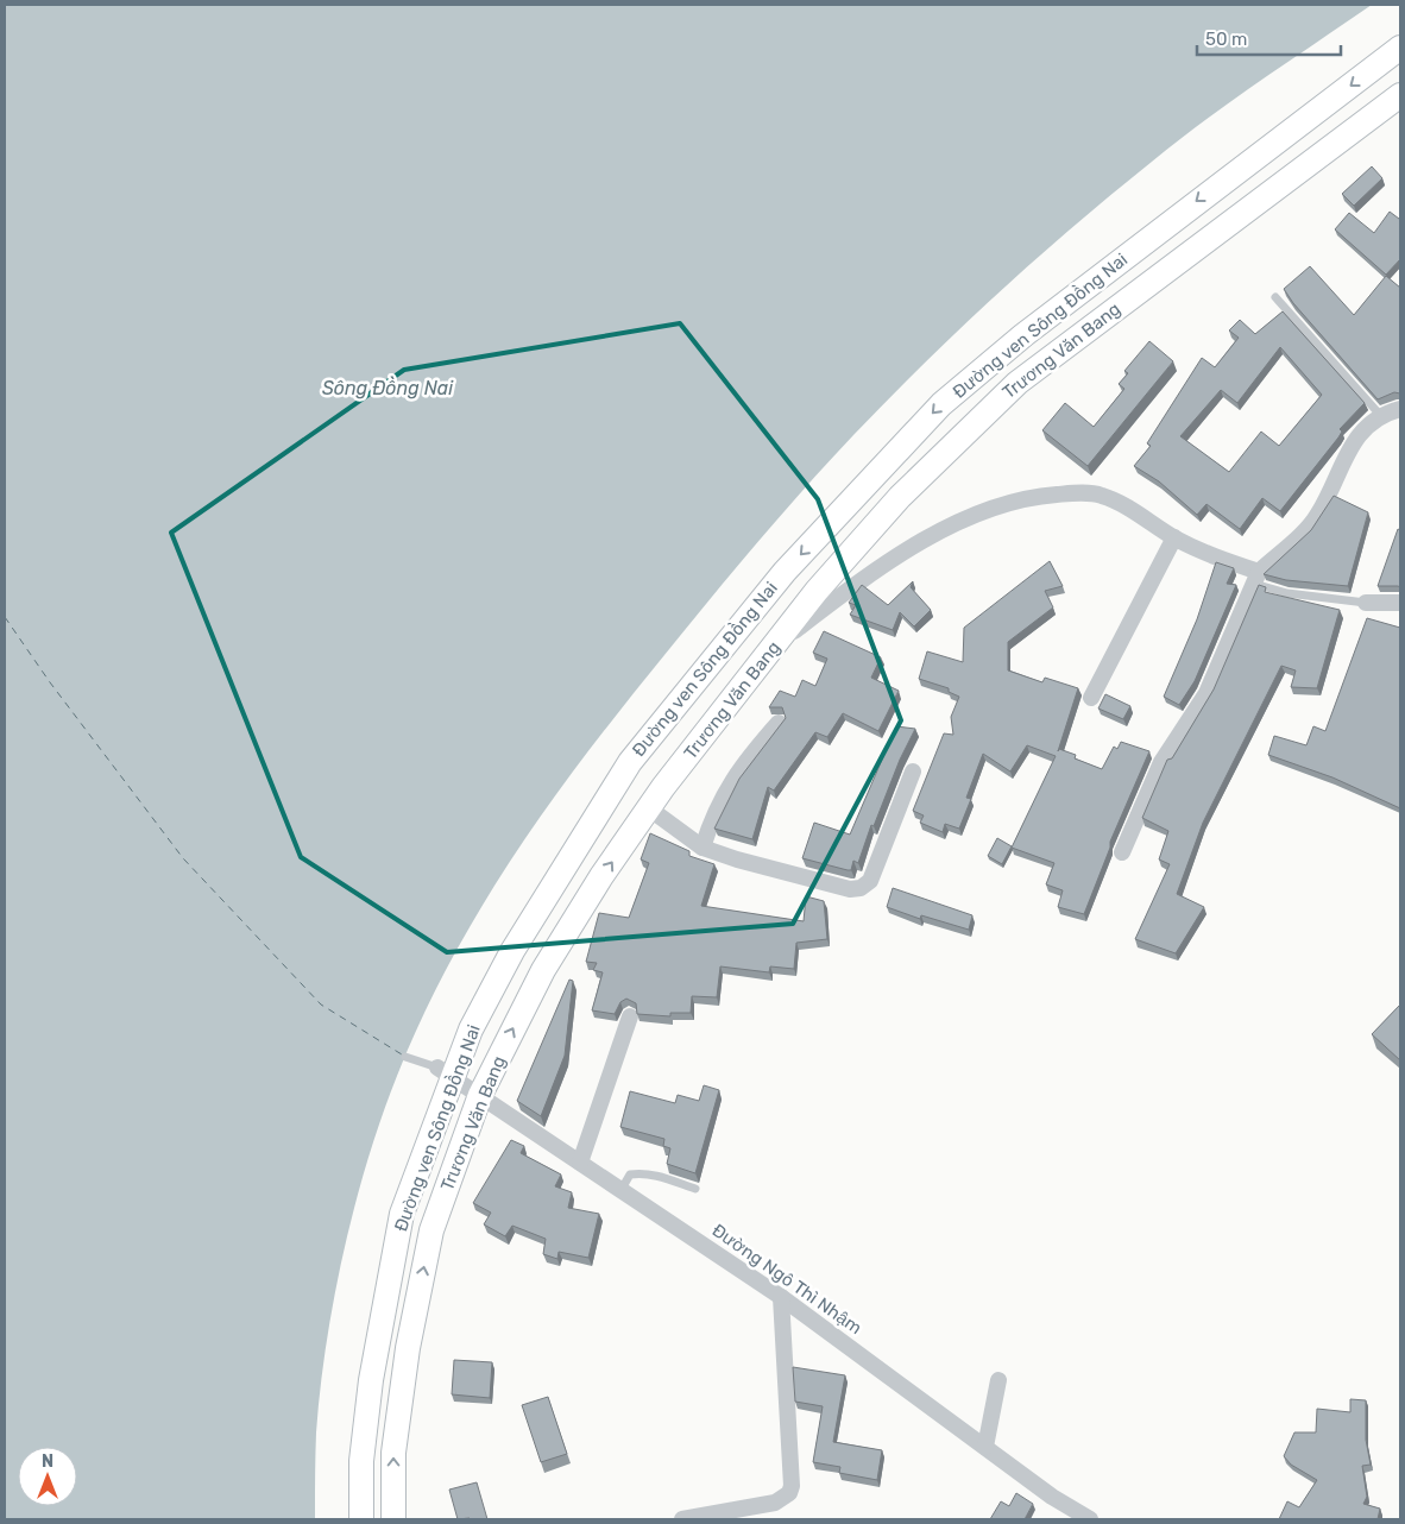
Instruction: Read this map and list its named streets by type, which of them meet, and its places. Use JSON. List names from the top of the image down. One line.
{"streets":{"main road":["Đường ven Sông Đồng Nai","Trương Văn Bang"],"street":["Đường Ngô Thì Nhậm"]},"crossings":[["Đường ven Sông Đồng Nai","Đường Ngô Thì Nhậm"],["Trương Văn Bang","Đường Ngô Thì Nhậm"]],"one_way":["Đường ven Sông Đồng Nai","Trương Văn Bang"],"water":["Sông Đồng Nai"],"scale_bar":"50 m","north":"top"}
